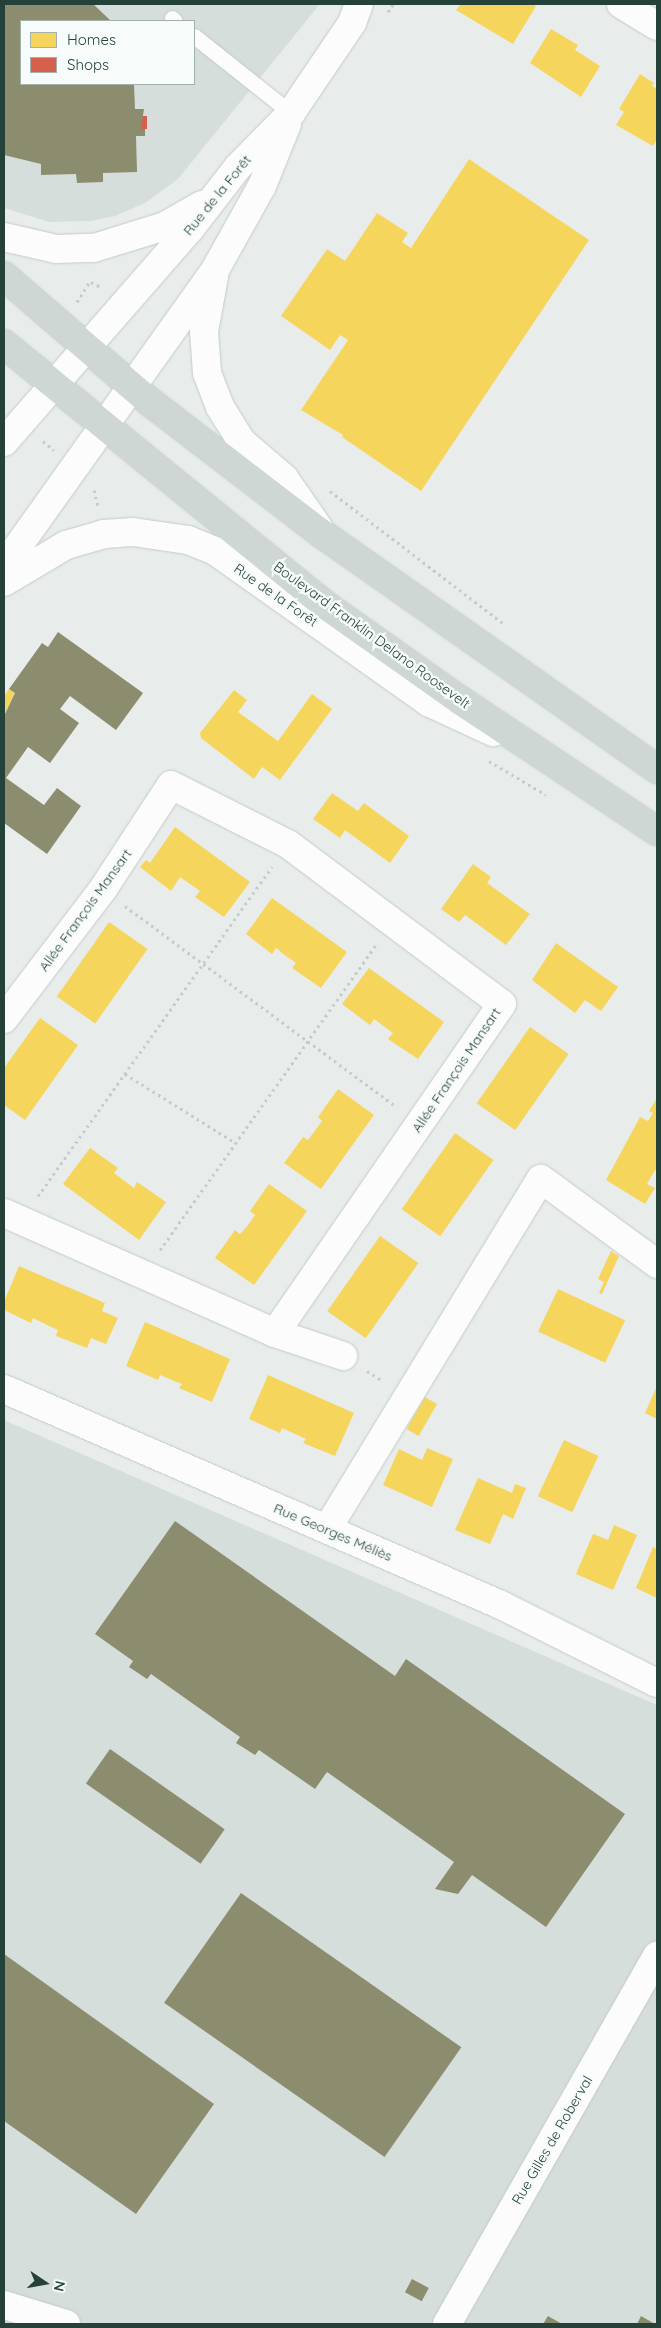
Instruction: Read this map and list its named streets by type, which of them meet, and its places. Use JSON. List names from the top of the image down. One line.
{"streets":{"main road":["Boulevard Franklin Delano Roosevelt"],"street":["Rue de la Forêt","Allée François Mansart","Rue Georges Méliès","Rue Gilles de Roberval"]},"crossings":[["Rue de la Forêt","Boulevard Franklin Delano Roosevelt"]],"legend":["Homes","Shops"],"north":"right"}
